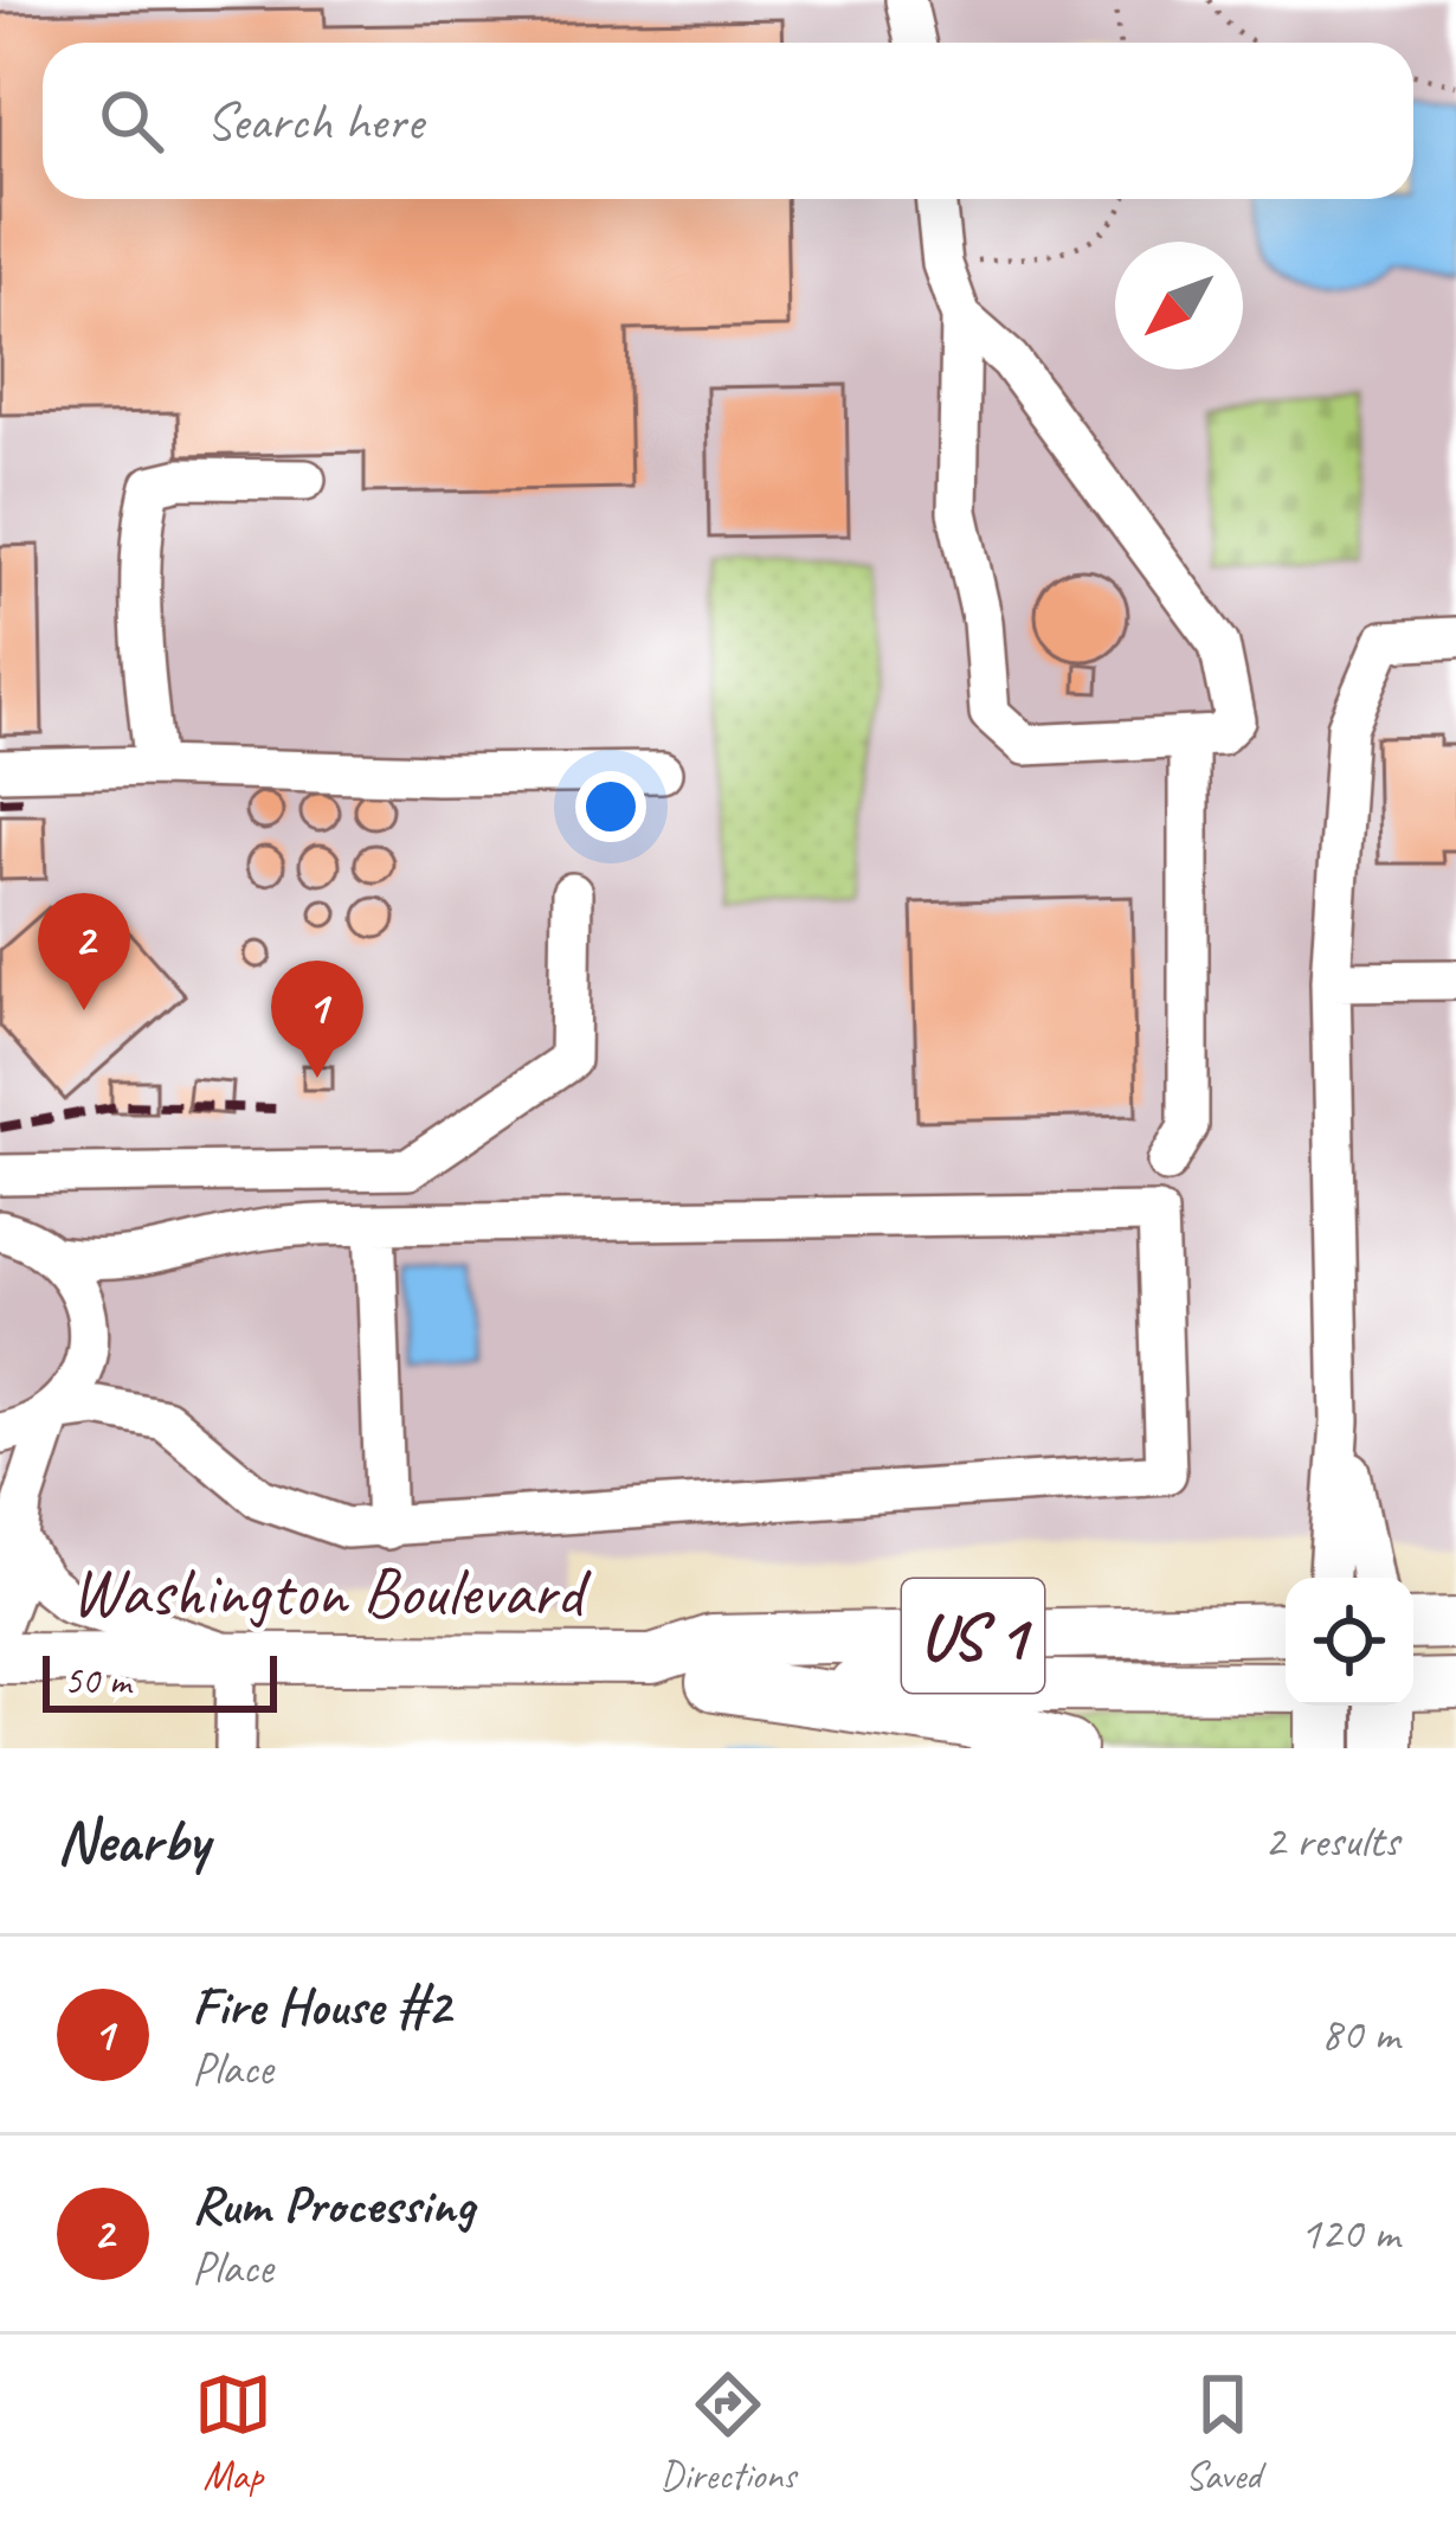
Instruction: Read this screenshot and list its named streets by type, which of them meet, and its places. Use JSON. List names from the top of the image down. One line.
{"streets":{"main road":["Washington Boulevard","US 1"]},"scale_bar":"50 m","north":"bottom left","page":{"search":"Search here","pins":["2","1"],"scale":"50 m","heading":["Nearby","2 results"],"list":[{"mark":"1","name":"Fire House #2","note":"Place","value":"80 m"},{"mark":"2","name":"Rum Processing","note":"Place","value":"120 m"}],"nav":["Map","Directions","Saved"]}}
